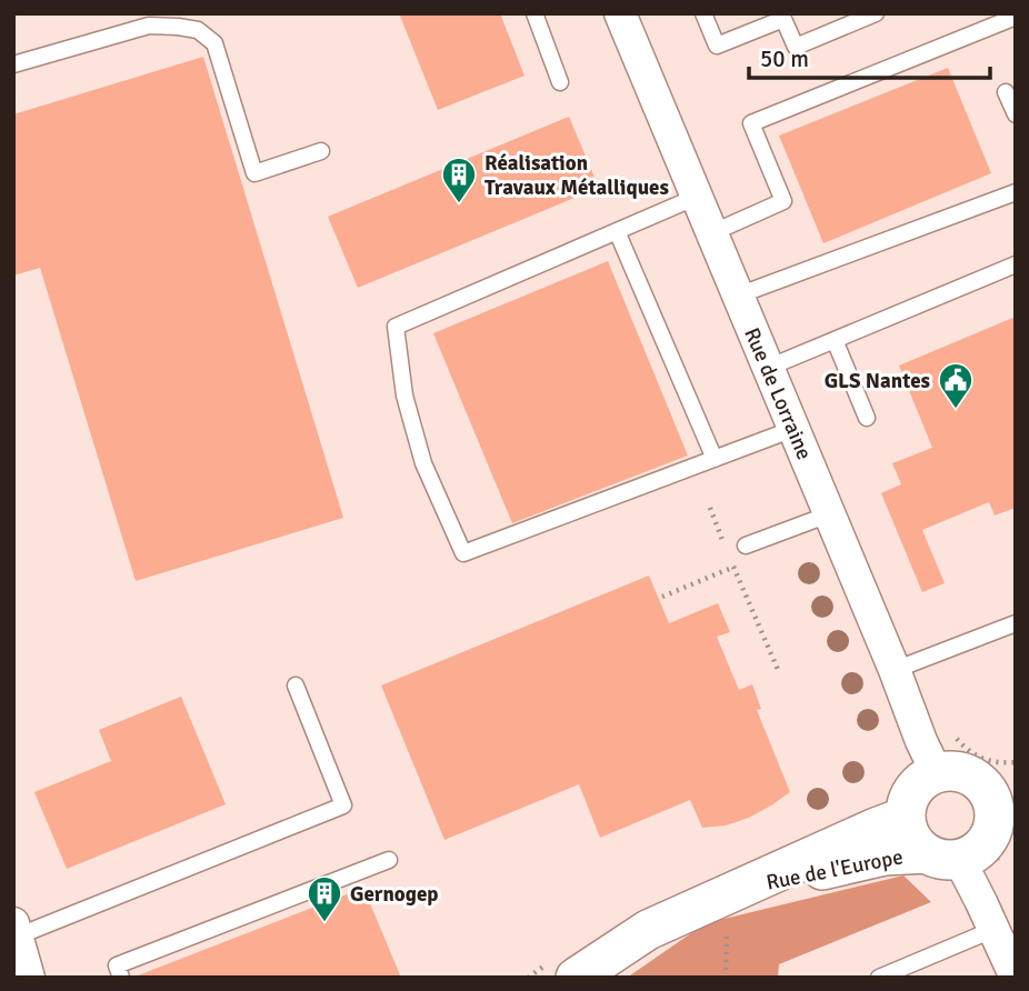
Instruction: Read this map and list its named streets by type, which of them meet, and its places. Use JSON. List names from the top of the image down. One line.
{"streets":{"street":["Rue de Lorraine","Rue de l'Europe"]},"crossings":[["Rue de Lorraine","Rue de l'Europe"]],"places":{"building":["Réalisation Travaux Métalliques","Gernogep"],"public building":["GLS Nantes"]},"scale_bar":"50 m"}
